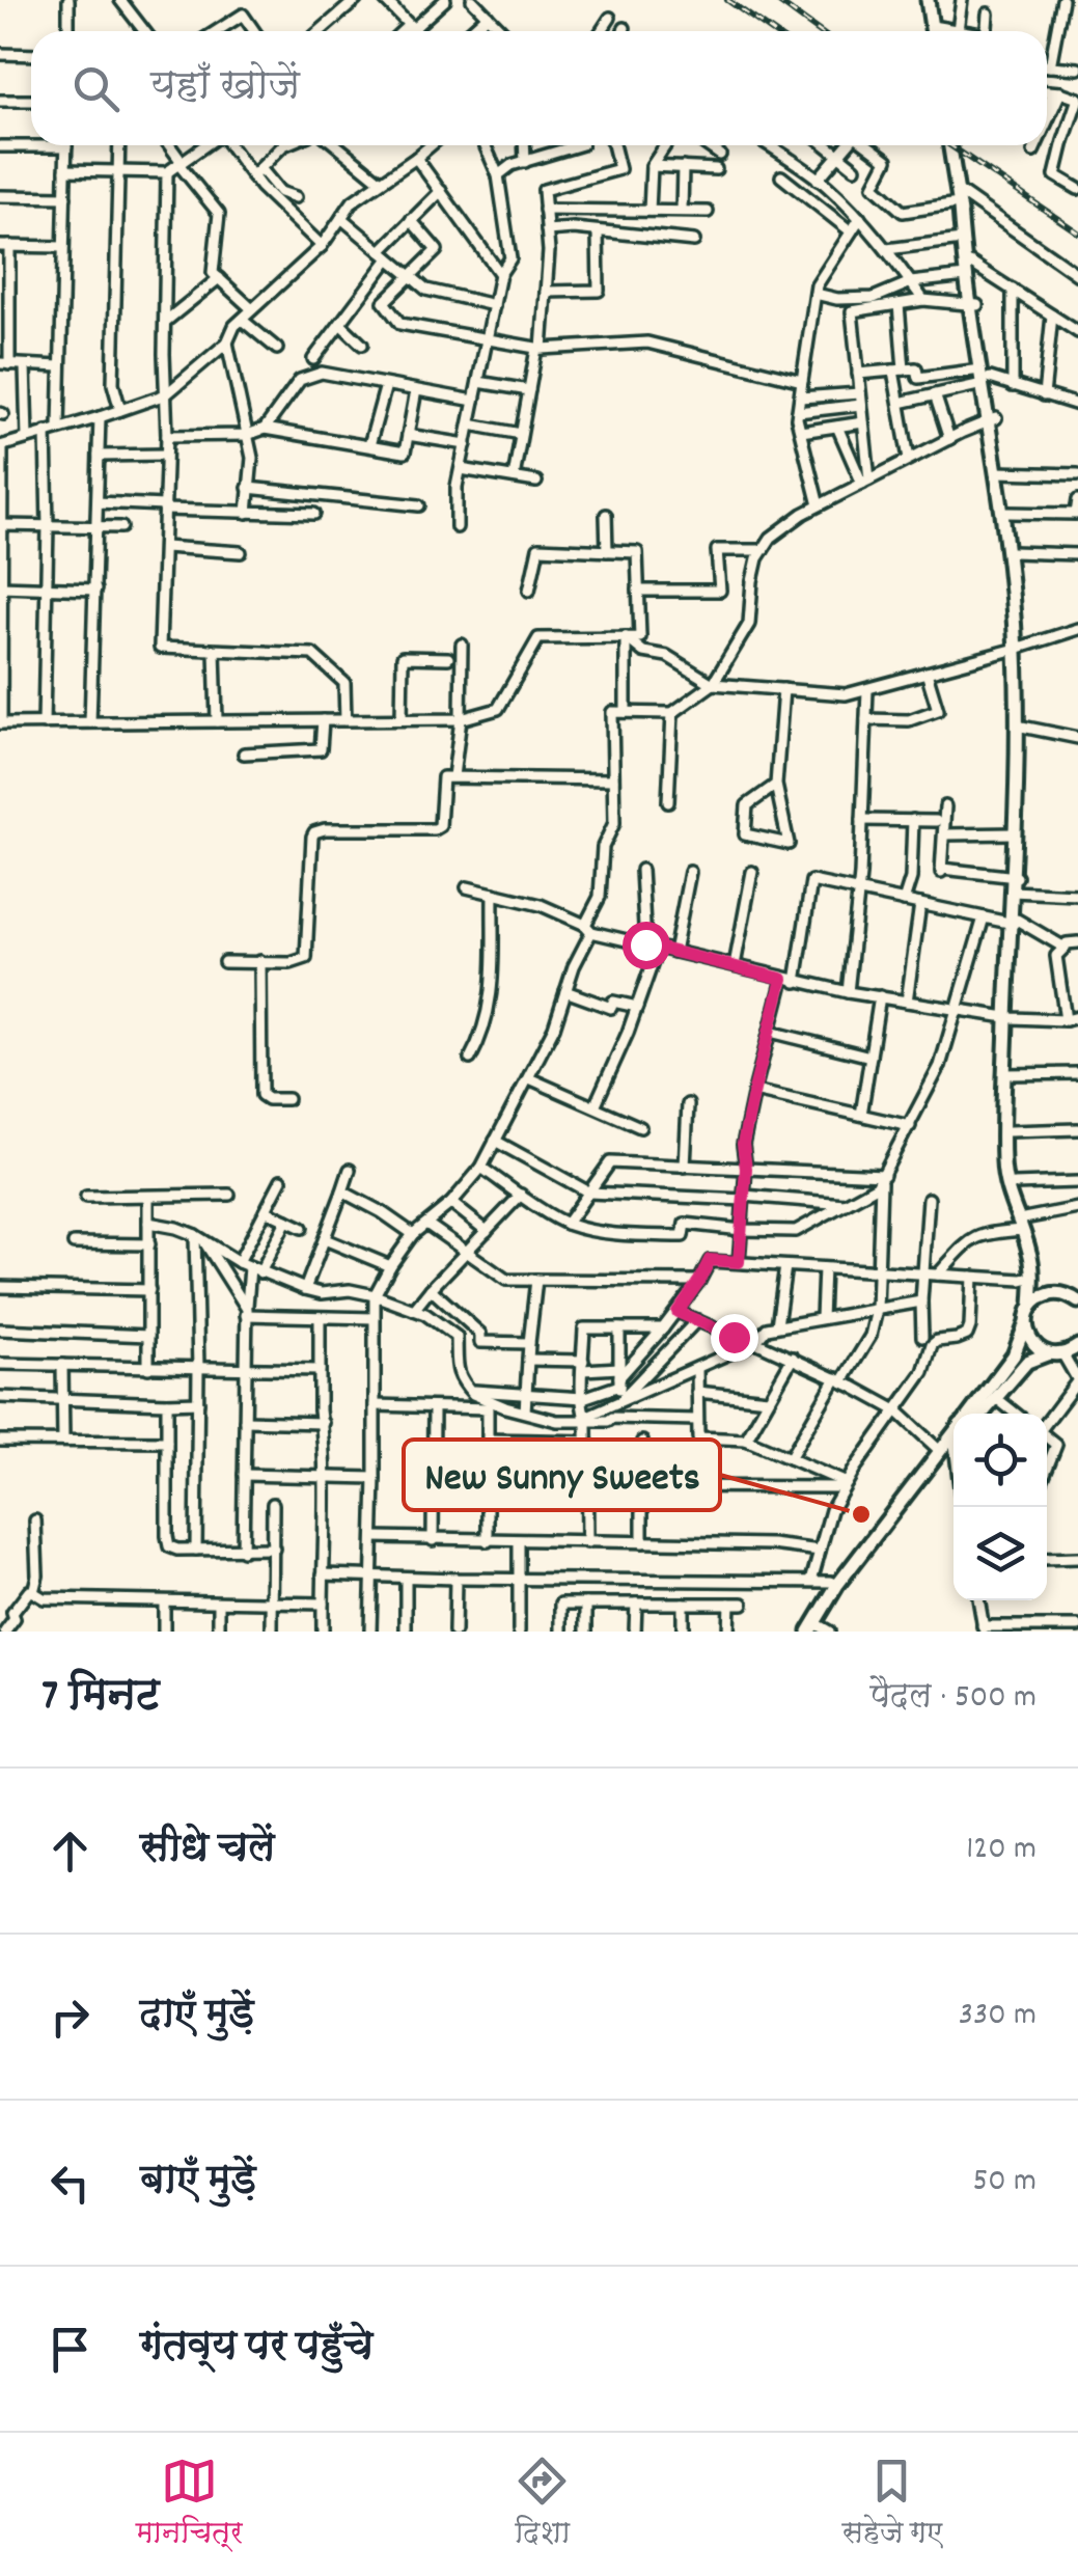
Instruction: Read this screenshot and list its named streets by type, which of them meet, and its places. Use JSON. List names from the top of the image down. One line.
{"places":["New Sunny Sweets"],"page":{"search":"यहाँ खोजें","heading":["7 मिनट","पैदल · 500 m"],"list":[["सीधे चलें","120 m"],["दाएँ मुड़ें","330 m"],["बाएँ मुड़ें","50 m"],"गंतव्य पर पहुँचे"],"nav":["मानचित्र","दिशा","सहेजे गए"]}}
